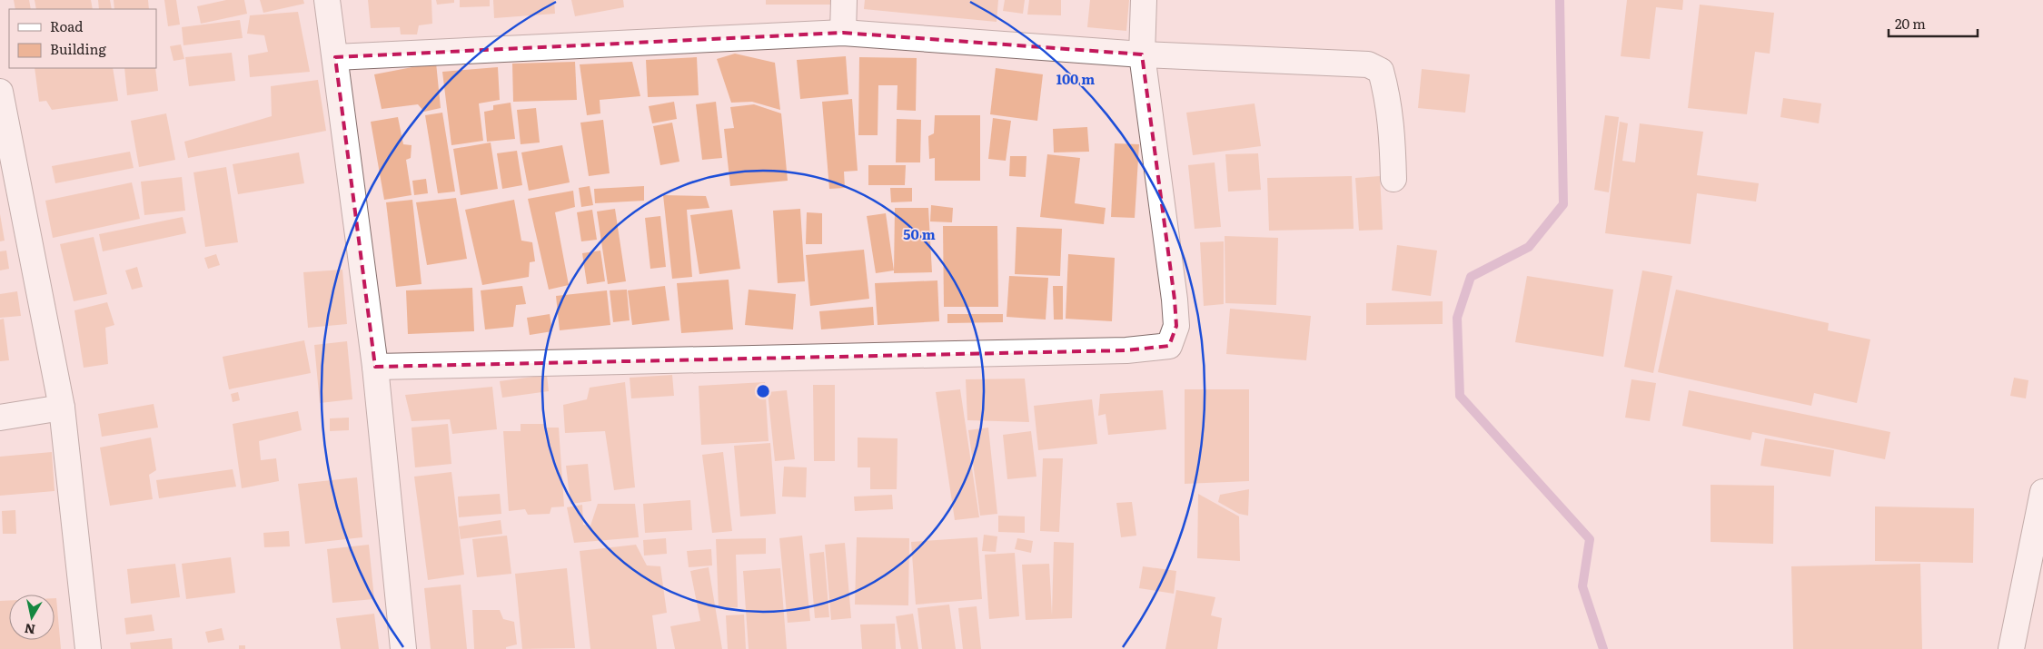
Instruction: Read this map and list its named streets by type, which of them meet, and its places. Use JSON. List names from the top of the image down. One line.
{"legend":["Road","Building"],"scale_bar":"20 m","north":"bottom","rings":["100 m","50 m"]}
